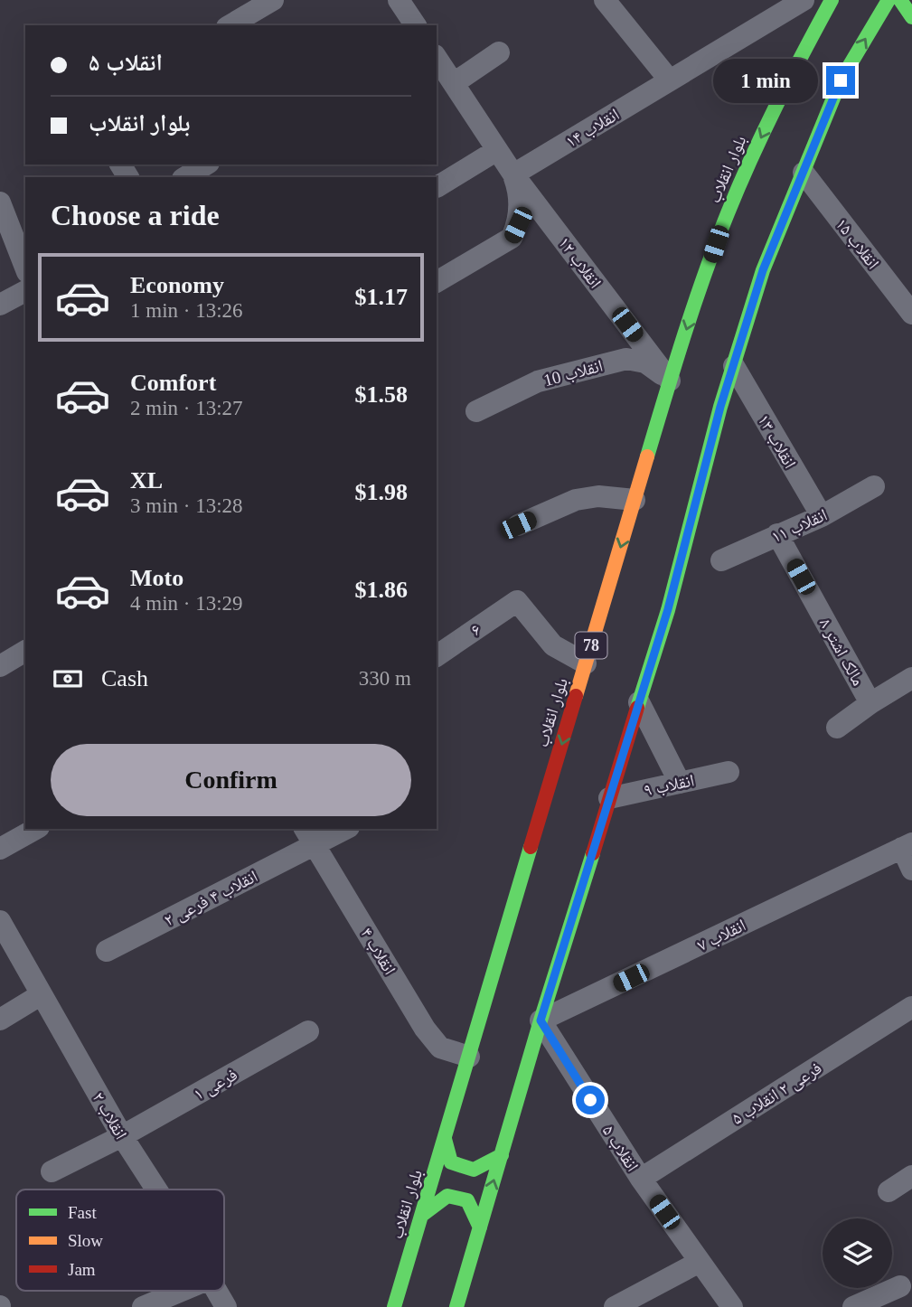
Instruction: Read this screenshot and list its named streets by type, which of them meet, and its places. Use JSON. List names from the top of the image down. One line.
{"streets":{"main road":["بلوار انقلاب","78"],"street":["انقلاب ۱۴","انقلاب ۱۵","انقلاب ۱۲","انقلاب 10","انقلاب ۱۳","انقلاب ۱۱","۶","مالک اشتر ۸","انقلاب ۹","انقلاب ۴ فرعی ۲","انقلاب ۷","انقلاب ۴","فرعی ۱","فرعی ۲ انقلاب ۵","انقلاب ۲","انقلاب ۵"]},"crossings":[["انقلاب ۱۴","انقلاب ۱۲"],["بلوار انقلاب","انقلاب ۱۲"],["بلوار انقلاب","انقلاب 10"],["بلوار انقلاب","۶"],["بلوار انقلاب","انقلاب ۴"],["انقلاب ۱۲","انقلاب 10"],["انقلاب ۱۳","انقلاب ۱۱"],["انقلاب ۱۱","مالک اشتر ۸"],["انقلاب ۴ فرعی ۲","انقلاب ۴"],["انقلاب ۷","انقلاب ۵"],["فرعی ۱","انقلاب ۲"],["فرعی ۲ انقلاب ۵","انقلاب ۵"]],"legend":["Fast","Slow","Jam"],"page":{"banner":["انقلاب ۵","بلوار انقلاب"],"bubble":"1 min","heading":"Choose a ride","list":[{"name":"Economy","note":"1 min · 13:26","value":"$1.17"},{"name":"Comfort","note":"2 min · 13:27","value":"$1.58"},{"name":"XL","note":"3 min · 13:28","value":"$1.98"},{"name":"Moto","note":"4 min · 13:29","value":"$1.86"}],"pay":["Cash","330 m"],"buttons":"Confirm"}}
